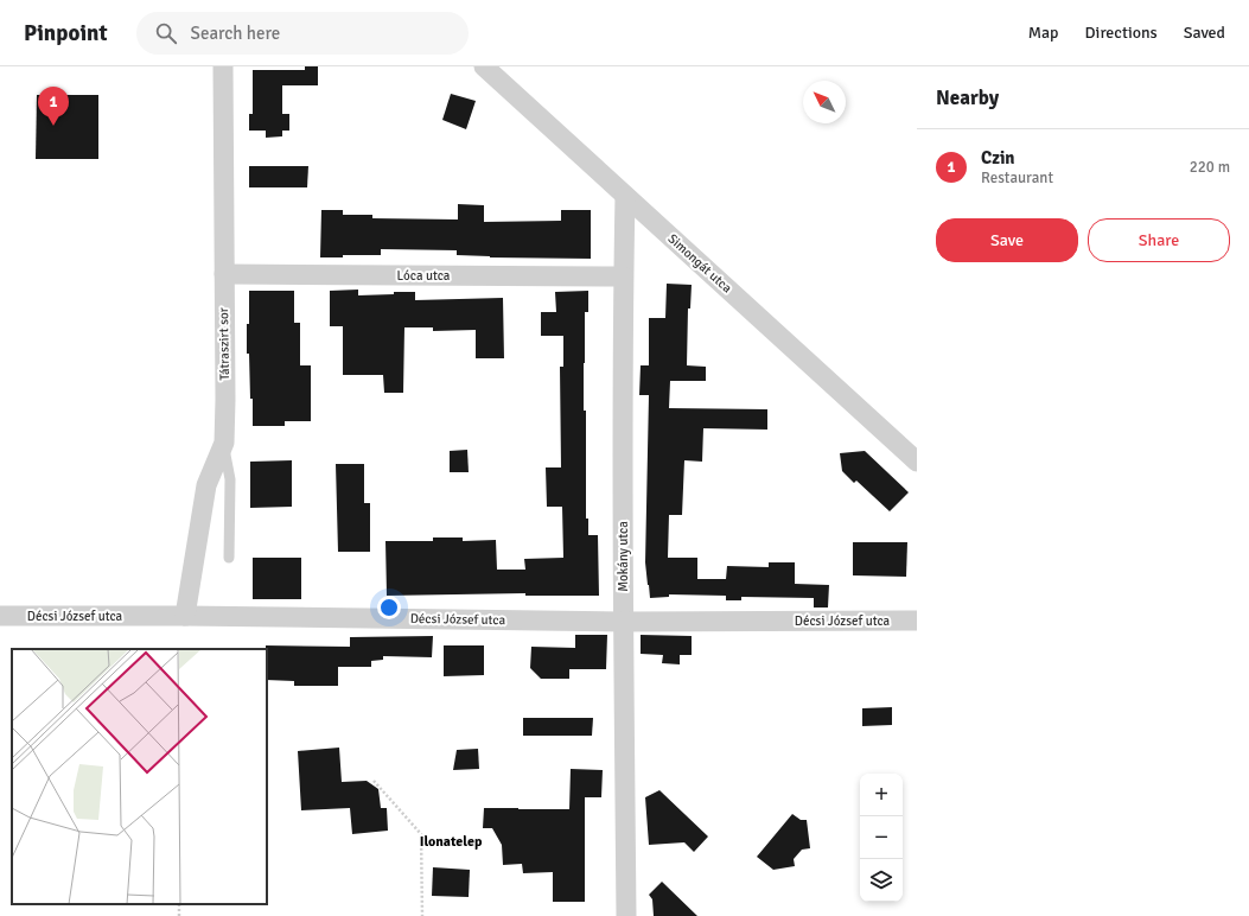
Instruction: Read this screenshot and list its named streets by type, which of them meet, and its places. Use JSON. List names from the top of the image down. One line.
{"streets":{"street":["Simongát utca","Lóca utca","Tátraszirt sor","Mokány utca","Décsi József utca"]},"crossings":[["Simongát utca","Mokány utca"],["Lóca utca","Tátraszirt sor"],["Lóca utca","Mokány utca"],["Tátraszirt sor","Décsi József utca"],["Mokány utca","Décsi József utca"]],"districts":["Ilonatelep"],"north":"top left","page":{"header":"Pinpoint","search":"Search here","nav":["Map","Directions","Saved"],"heading":"Nearby","pins":"1","list":[{"mark":"1","name":"Czin","note":"Restaurant","value":"220 m"}],"buttons":["Save","Share"],"map_buttons":["+","−"]}}
